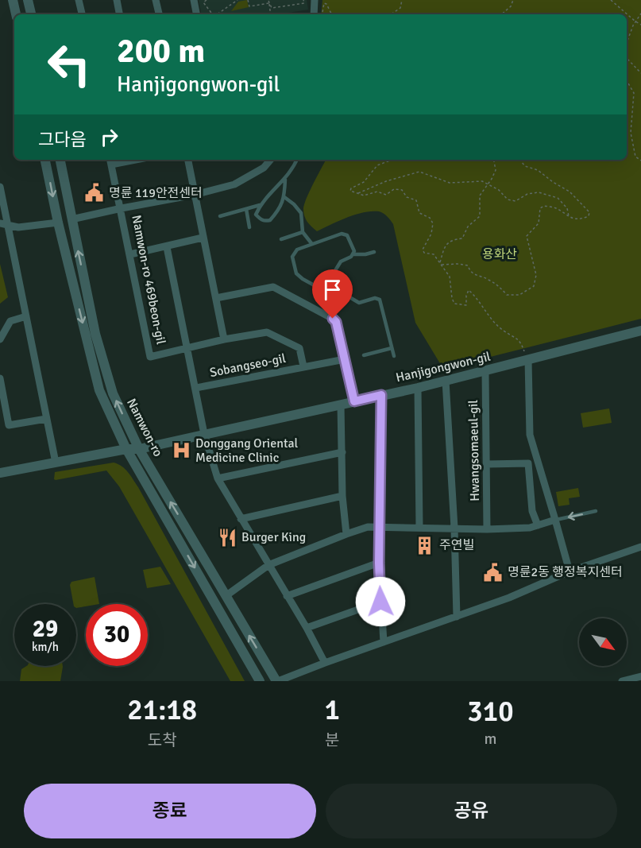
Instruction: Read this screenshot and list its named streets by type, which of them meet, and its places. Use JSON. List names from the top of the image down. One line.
{"streets":{"street":["Namwon-ro 469beon-gil","Sobangseo-gil","Hanjigongwon-gil","Namwon-ro","Hwangsomaeul-gil"]},"crossings":[["Namwon-ro 469beon-gil","Sobangseo-gil"],["Namwon-ro 469beon-gil","Namwon-ro"],["Sobangseo-gil","Hanjigongwon-gil"],["Hanjigongwon-gil","Namwon-ro"],["Hanjigongwon-gil","Hwangsomaeul-gil"]],"parks":["용화산"],"places":{"public building":["명륜 119안전센터","명륜2동 행정복지센터"],"hospital":["Donggang Oriental Medicine Clinic"],"restaurant":["Burger King"],"building":["주연빌"]},"north":"bottom right","page":{"turn":["200 m","Hanjigongwon-gil"],"then":"그다음","speed":"29 km/h","limit":"30","eta":["21:18","도착","1","분","310","m"],"buttons":["종료","공유"]}}
